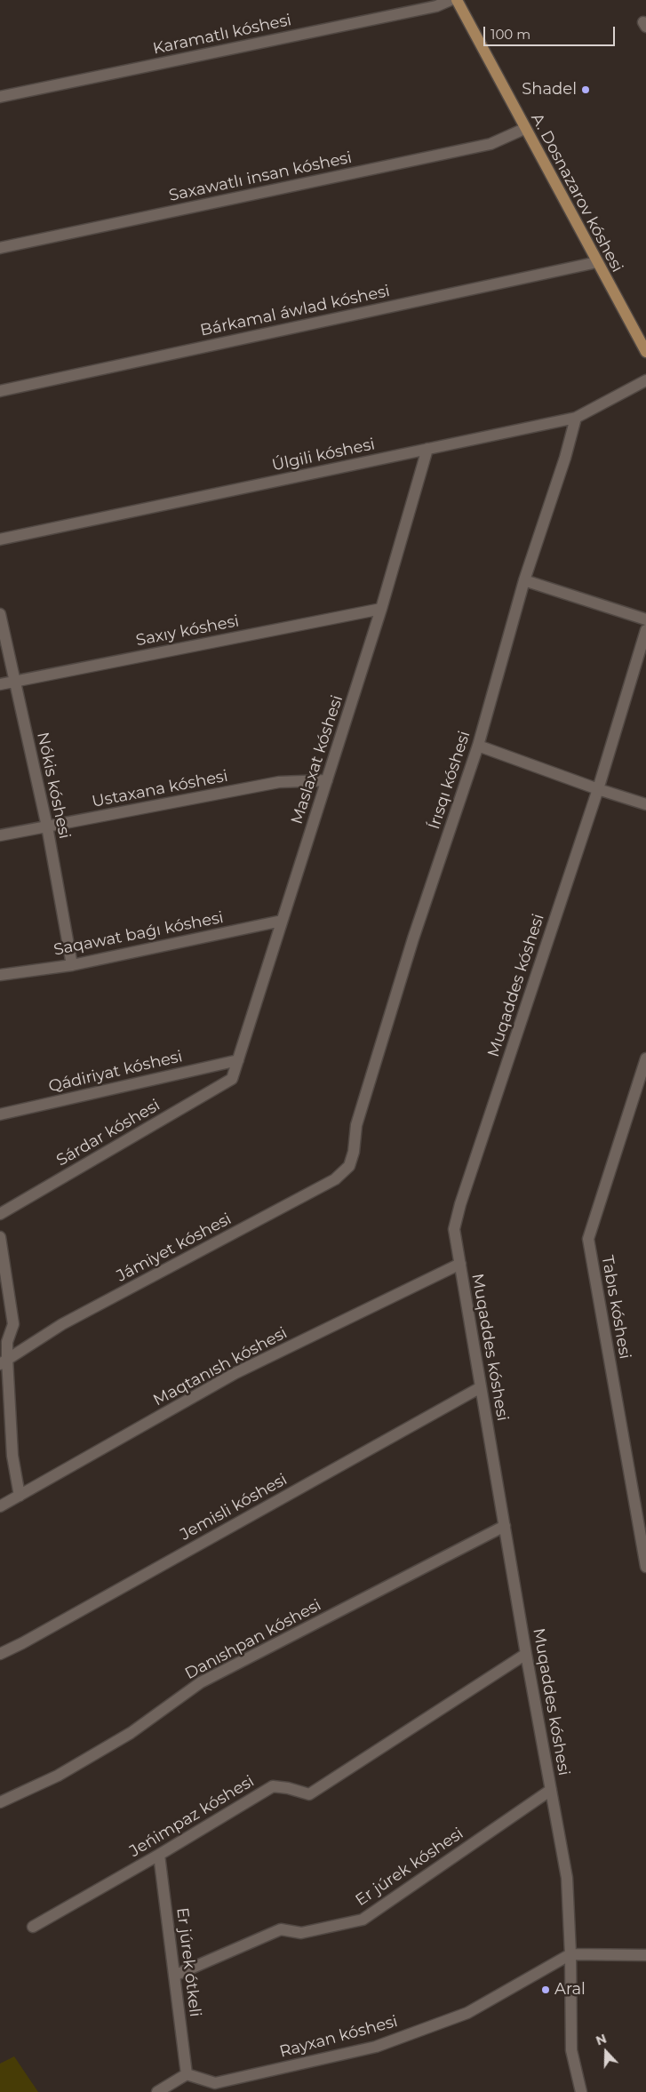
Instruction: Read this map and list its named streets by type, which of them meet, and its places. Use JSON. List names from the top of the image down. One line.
{"streets":{"main road":["A. Dosnazarov kóshesi"],"street":["Karamatlı kóshesi","Saxawatlı insan kóshesi","Bárkamal áwlad kóshesi","Úlgili kóshesi","Saxıy kóshesi","Maslaxat kóshesi","Írısqı kóshesi","Nókis kóshesi","Ustaxana kóshesi","Saqawat baǵı kóshesi","Muqaddes kóshesi","Qádiriyat kóshesi","Sárdar kóshesi","Jámiyet kóshesi","Tabıs kóshesi","Maqtanısh kóshesi","Jemisli kóshesi","Danıshpan kóshesi","Jeńimpaz kóshesi","Er júrek kóshesi","Er júrek ótkeli","Rayxan kóshesi"]},"crossings":[["Saxawatlı insan kóshesi","A. Dosnazarov kóshesi"],["A. Dosnazarov kóshesi","Bárkamal áwlad kóshesi"],["Úlgili kóshesi","Maslaxat kóshesi"],["Úlgili kóshesi","Írısqı kóshesi"],["Saxıy kóshesi","Maslaxat kóshesi"],["Saxıy kóshesi","Nókis kóshesi"],["Maslaxat kóshesi","Ustaxana kóshesi"],["Maslaxat kóshesi","Saqawat baǵı kóshesi"],["Maslaxat kóshesi","Qádiriyat kóshesi"],["Maslaxat kóshesi","Sárdar kóshesi"],["Írısqı kóshesi","Jámiyet kóshesi"],["Nókis kóshesi","Ustaxana kóshesi"],["Nókis kóshesi","Saqawat baǵı kóshesi"],["Muqaddes kóshesi","Maqtanısh kóshesi"],["Muqaddes kóshesi","Jemisli kóshesi"],["Muqaddes kóshesi","Danıshpan kóshesi"],["Muqaddes kóshesi","Jeńimpaz kóshesi"],["Muqaddes kóshesi","Er júrek kóshesi"],["Muqaddes kóshesi","Rayxan kóshesi"],["Jeńimpaz kóshesi","Er júrek ótkeli"],["Er júrek kóshesi","Er júrek ótkeli"],["Er júrek ótkeli","Rayxan kóshesi"]],"places":["Shadel","Aral"],"scale_bar":"100 m","north":"top"}
